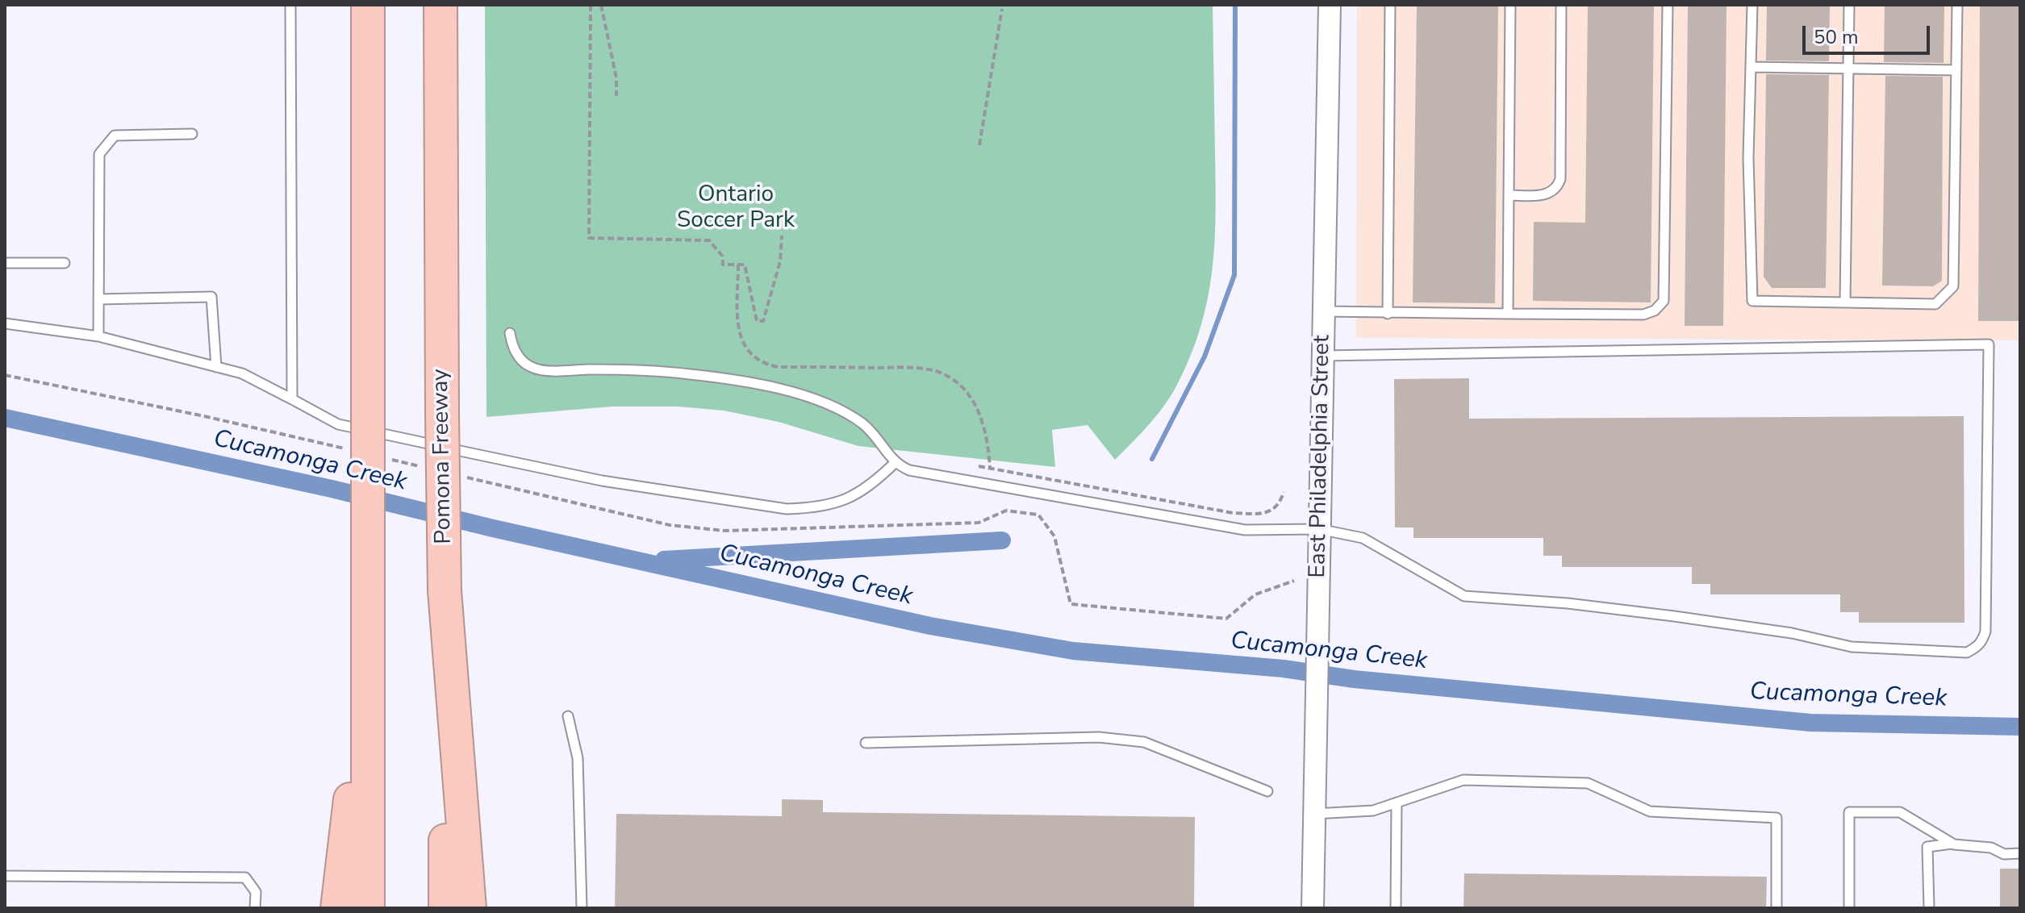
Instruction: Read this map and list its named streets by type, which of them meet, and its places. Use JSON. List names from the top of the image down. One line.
{"streets":{"highway":["Pomona Freeway"],"street":["East Philadelphia Street"]},"water":["Cucamonga Creek"],"parks":["Ontario Soccer Park"],"scale_bar":"50 m"}
